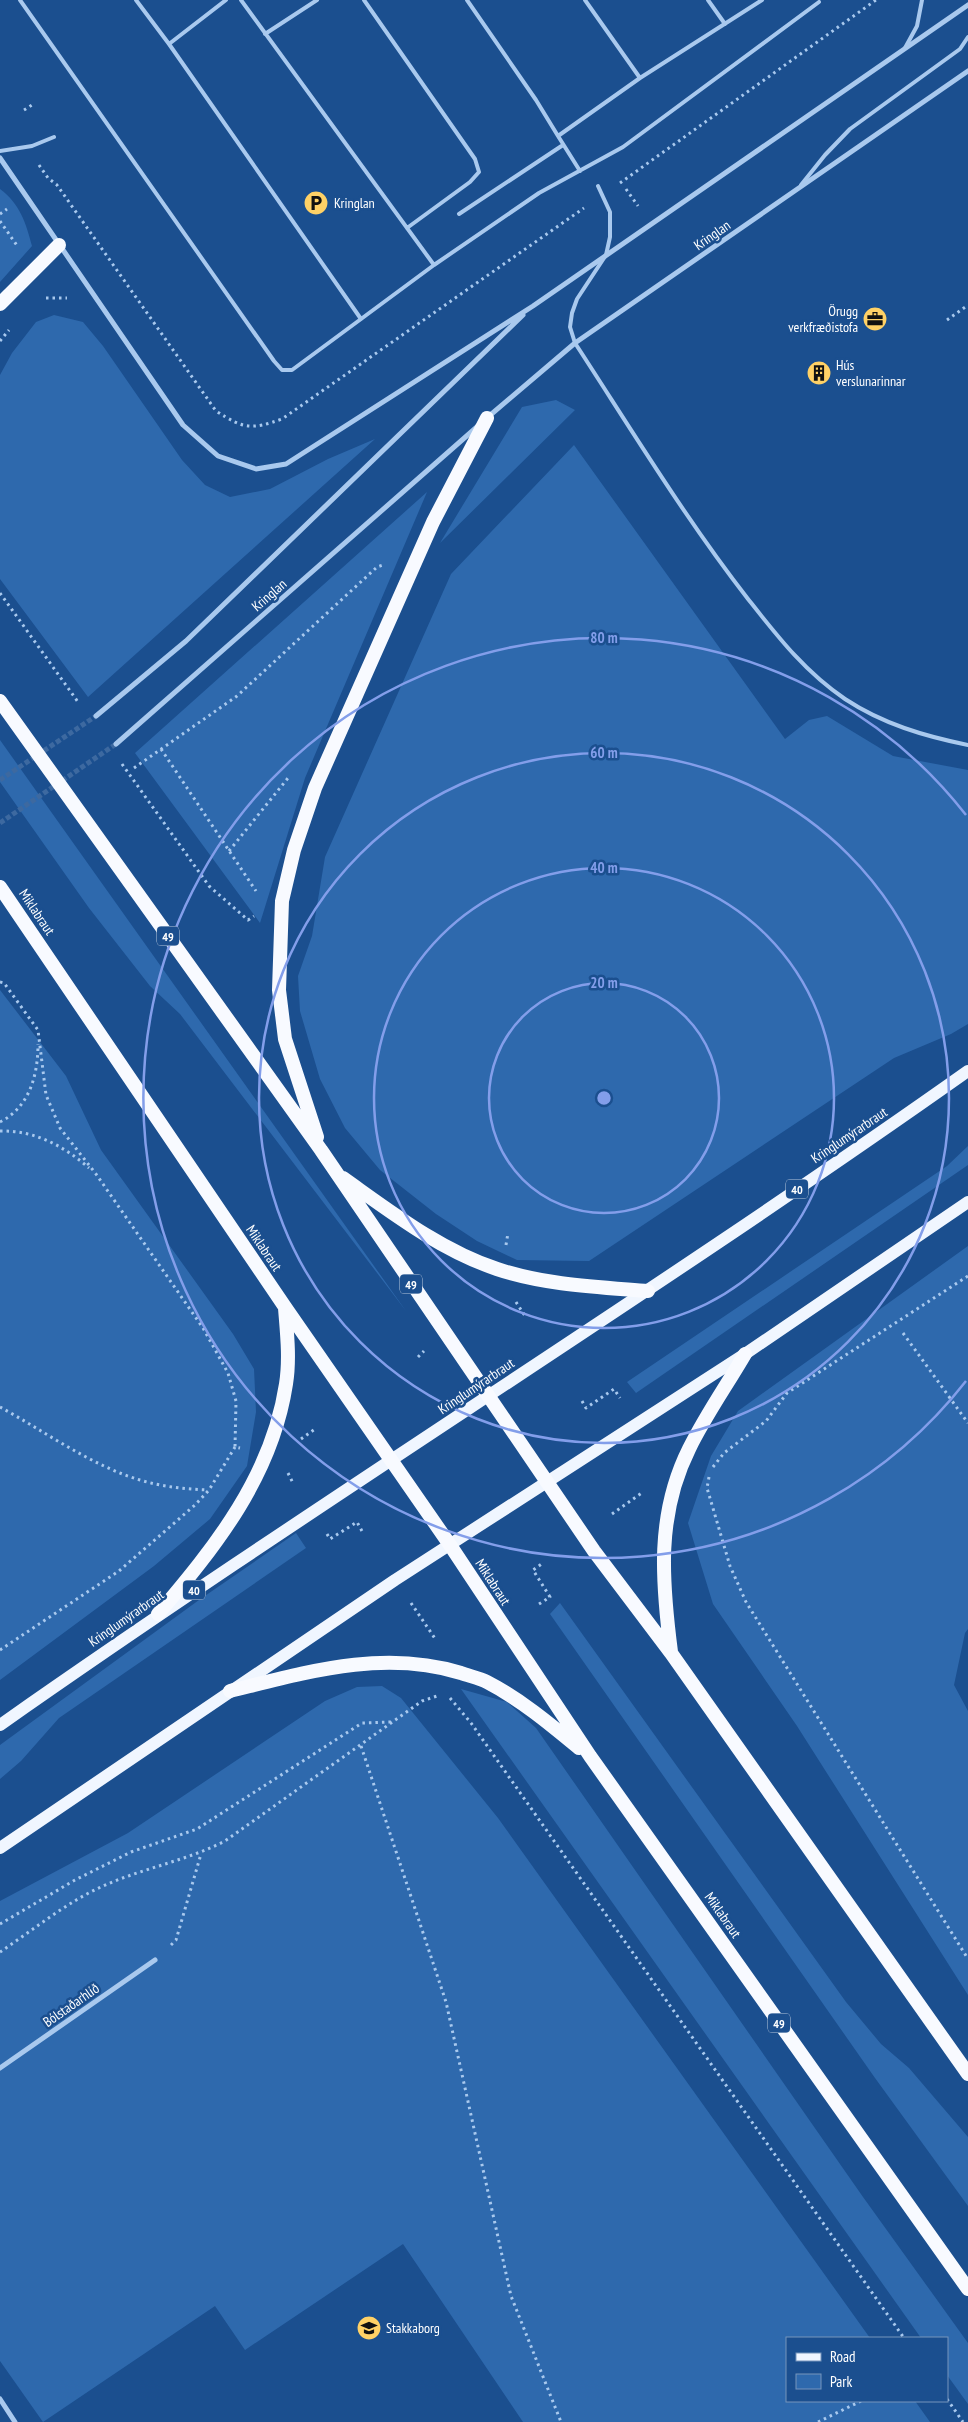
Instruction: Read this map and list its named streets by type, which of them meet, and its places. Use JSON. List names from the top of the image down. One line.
{"streets":{"highway":["Miklabraut","49"],"main road":["Kringlumýrarbraut","40"],"street":["Kringlan","Bólstaðarhlíð"]},"crossings":[["Miklabraut","Kringlumýrarbraut"],["49","Kringlumýrarbraut"]],"places":{"parking":["Kringlan"],"office":["Örugg verkfræðistofa"],"building":["Hús verslunarinnar"],"school or university":["Stakkaborg"]},"legend":["Road","Park"],"rings":["80 m","60 m","40 m","20 m"]}
